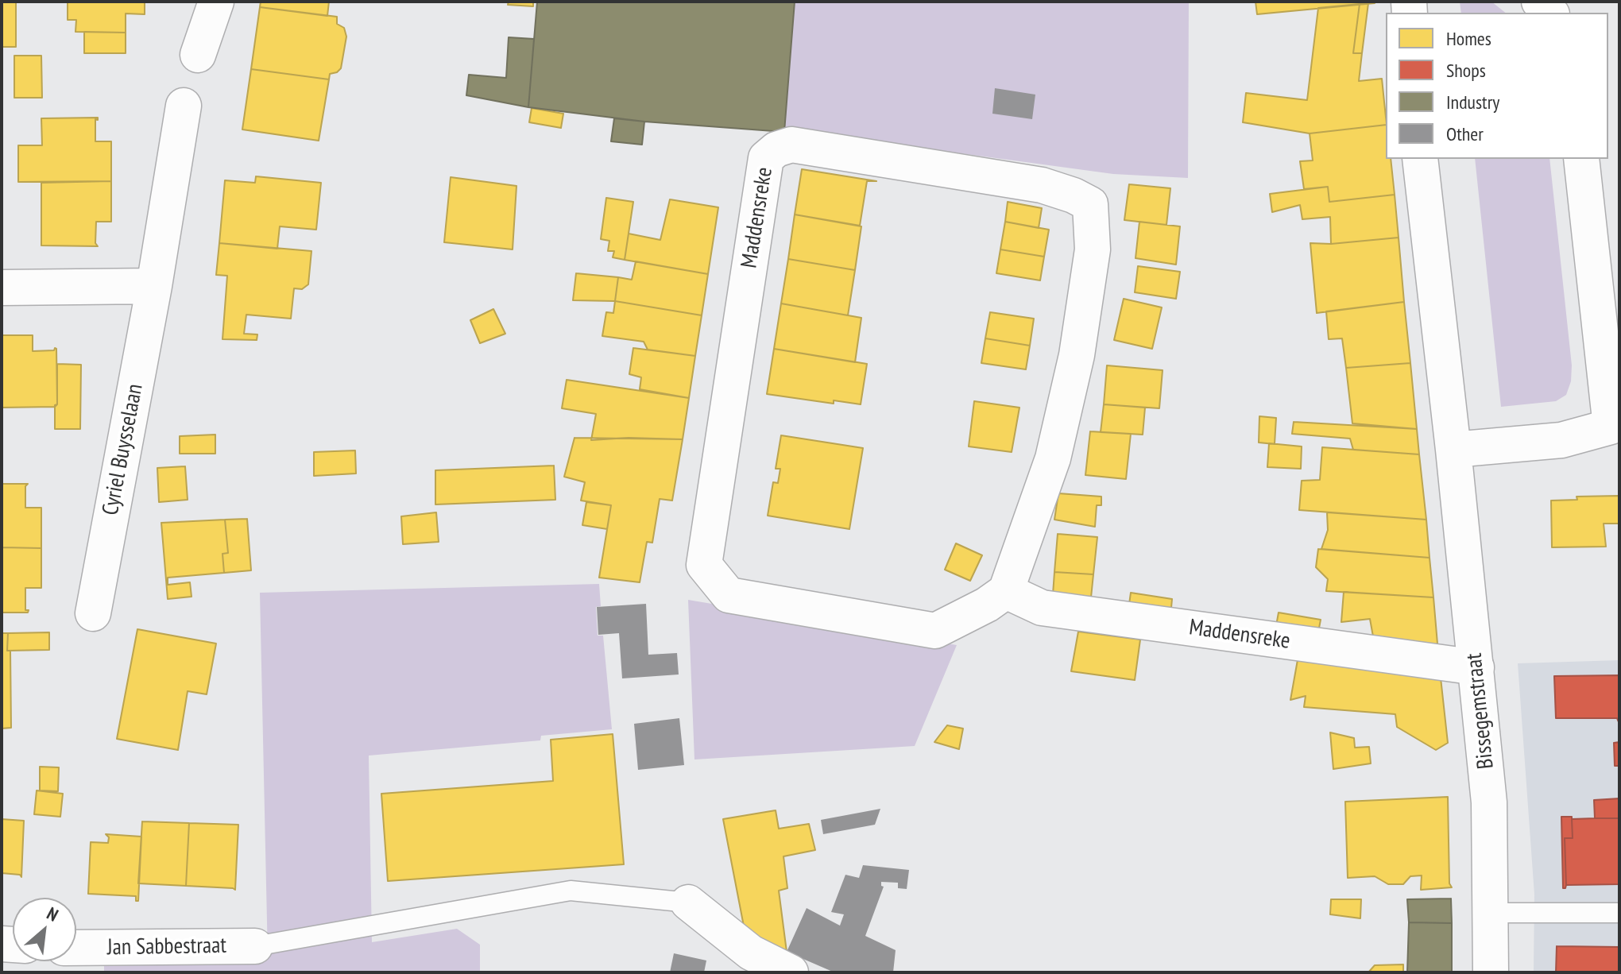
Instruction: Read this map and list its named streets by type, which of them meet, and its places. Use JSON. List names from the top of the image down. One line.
{"streets":{"street":["Maddensreke","Cyriel Buysselaan","Bissegemstraat","Jan Sabbestraat"]},"crossings":[["Maddensreke","Bissegemstraat"]],"legend":["Homes","Shops","Industry","Other"],"north":"top right"}
